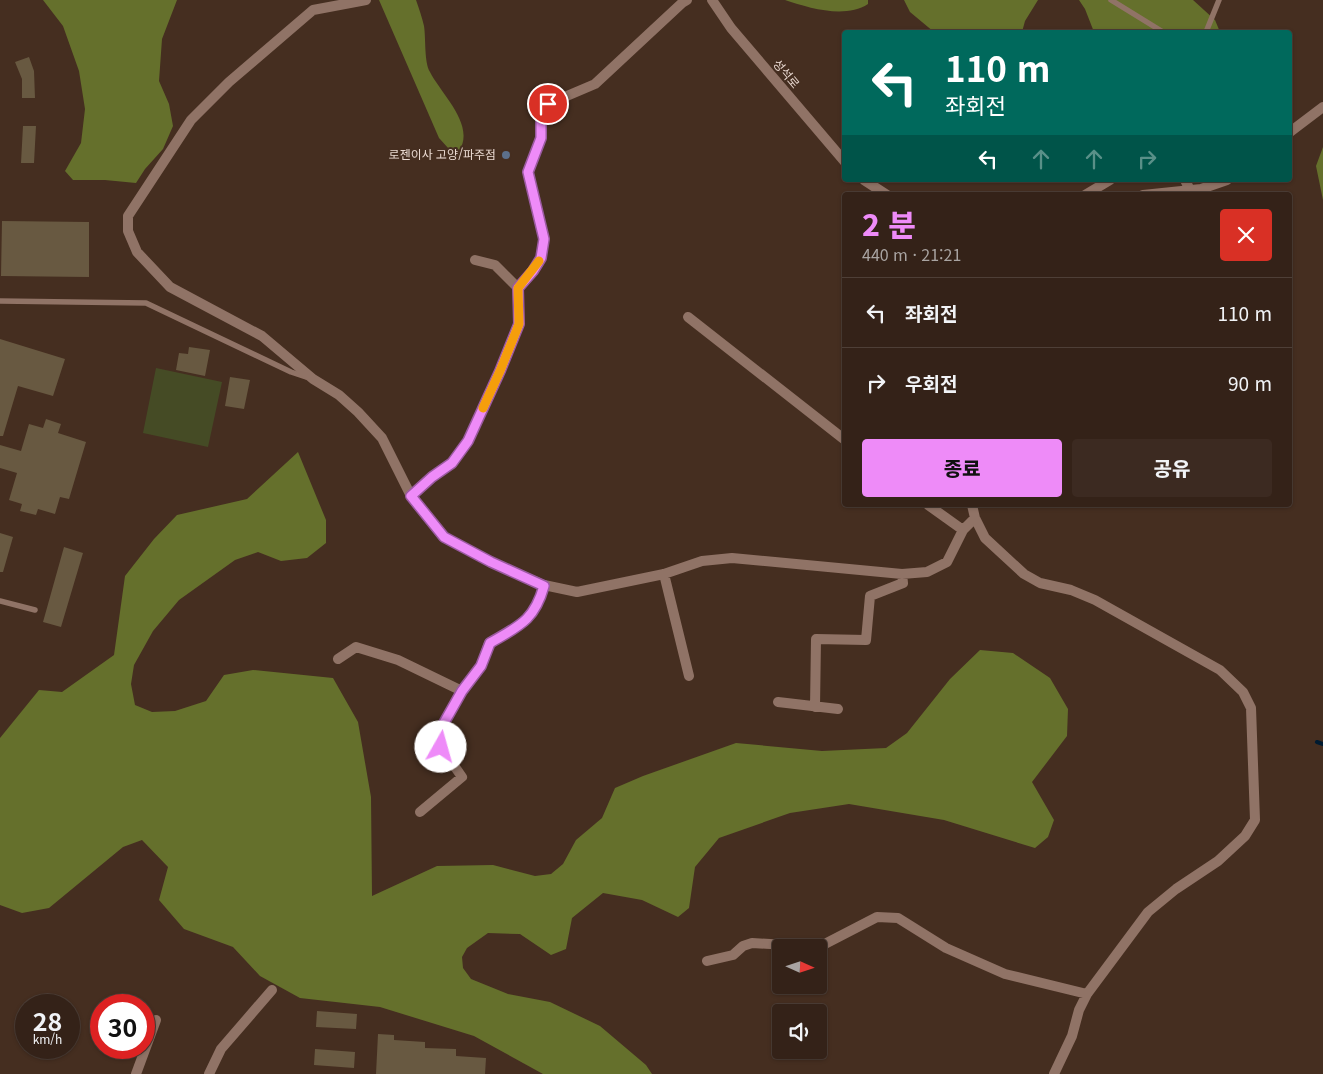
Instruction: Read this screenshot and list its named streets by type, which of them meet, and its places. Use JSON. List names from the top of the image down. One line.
{"streets":{"street":["성석로"]},"places":["로젠이사 고양/파주점"],"north":"right","page":{"turn":["110 m","좌회전"],"heading":["2 분","440 m · 21:21"],"list":[{"name":"좌회전","value":"110 m"},{"name":"우회전","value":"90 m"}],"buttons":["종료","공유"],"speed":"28 km/h","limit":"30"}}
